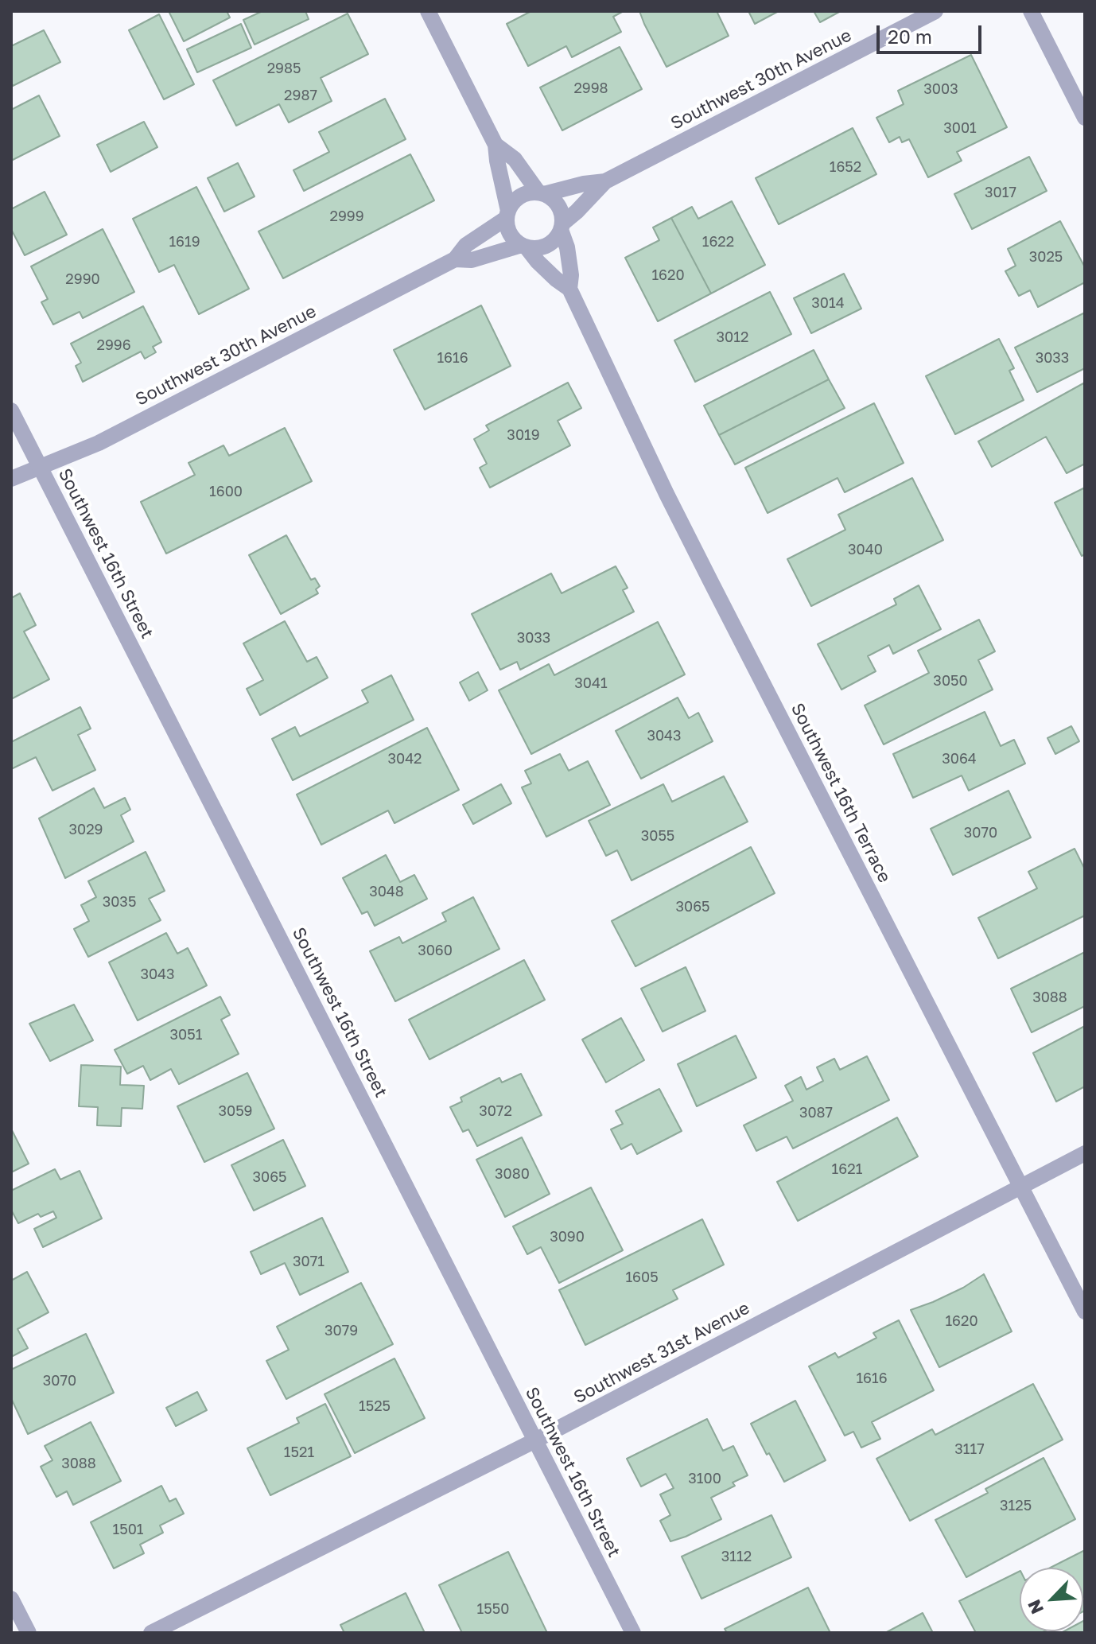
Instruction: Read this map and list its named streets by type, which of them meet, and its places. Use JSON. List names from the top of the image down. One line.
{"streets":{"street":["Southwest 30th Avenue","Southwest 16th Street","Southwest 16th Terrace","Southwest 31st Avenue"]},"crossings":[["Southwest 30th Avenue","Southwest 16th Street"],["Southwest 30th Avenue","Southwest 16th Terrace"],["Southwest 16th Street","Southwest 31st Avenue"],["Southwest 16th Terrace","Southwest 31st Avenue"]],"house_numbers":["2985","2998","3003","2987","3001","1652","3017","2999","1619","1622","3025","1620","2990","3014","3012","2996","1616","3033","3019","1600","3040","3033","3050","3041","3043","3042","3064","3029","3070","3055","3048","3035","3065","3060","3043","3088","3051","3059","3072","3087","1621","3080","3065","3090","3071","1605","1620","3079","1616","3070","1525","3117","1521","3088","3100","3125","1501","3112","1550"],"scale_bar":"20 m","north":"bottom left"}
